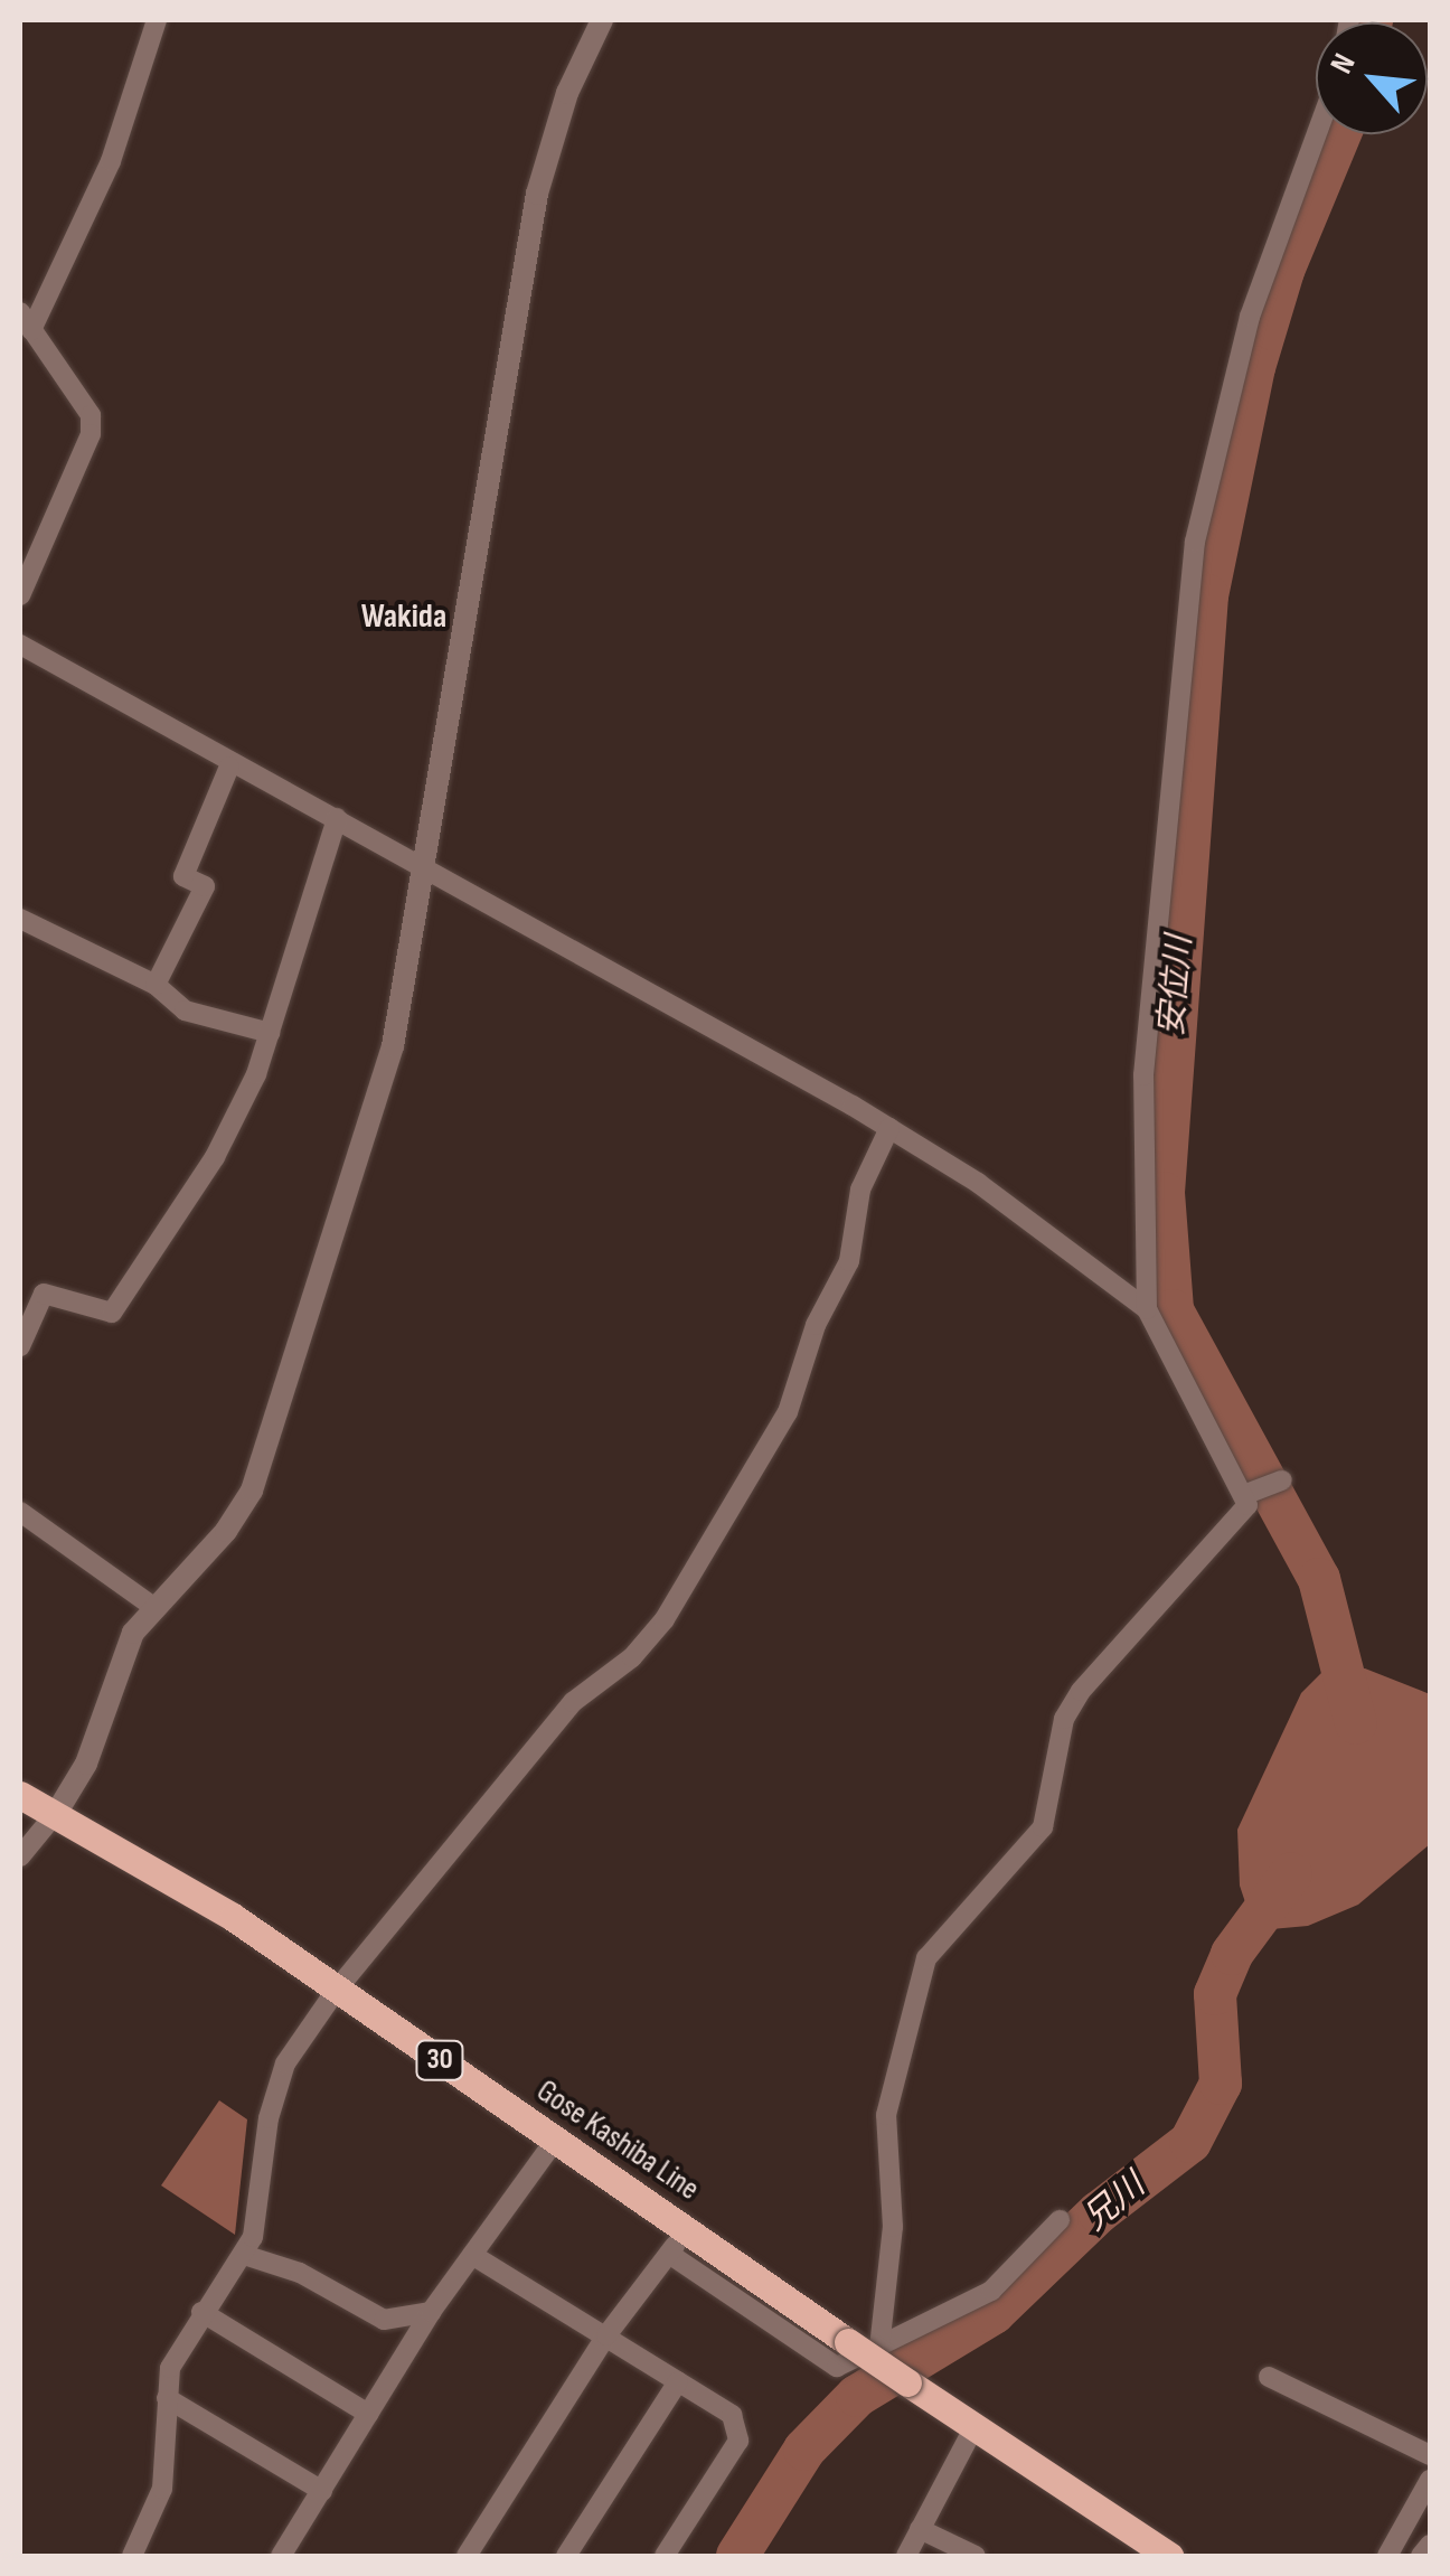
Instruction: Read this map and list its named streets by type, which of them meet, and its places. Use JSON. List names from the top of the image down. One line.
{"streets":{"main road":["30","Gose Kashiba Line"]},"districts":["Wakida"],"water":["安位川","兄川"],"north":"top left"}
